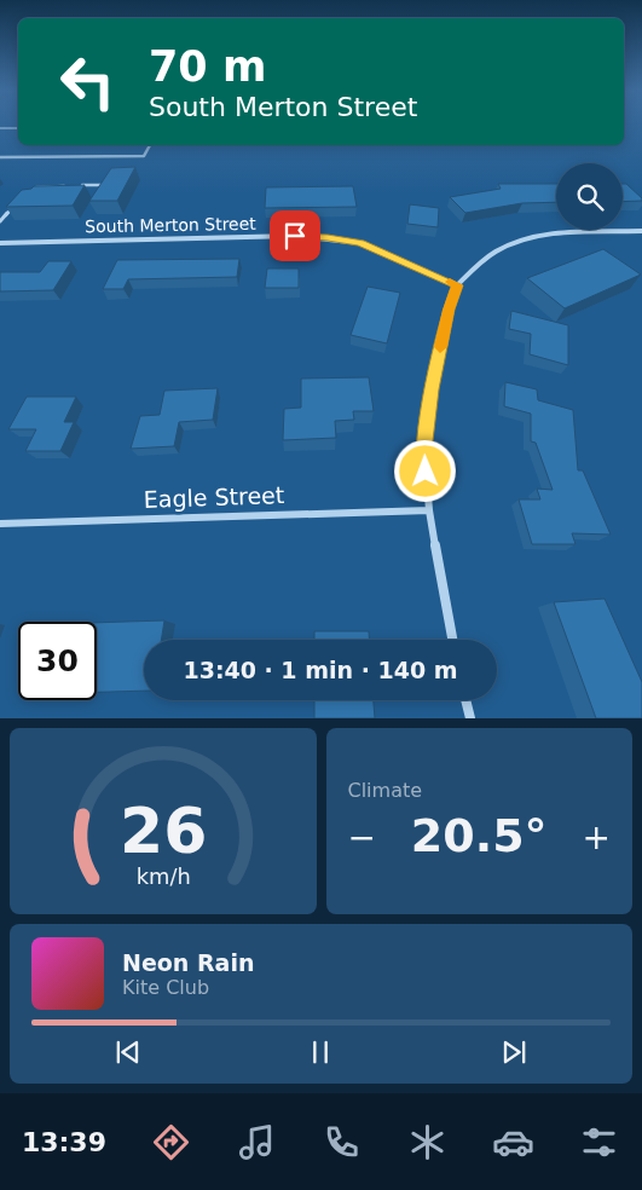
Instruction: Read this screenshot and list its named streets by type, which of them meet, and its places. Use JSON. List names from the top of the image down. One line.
{"streets":{"street":["South Merton Street","Eagle Street"]},"page":{"turn":["70 m","South Merton Street"],"limit":"30","trip":"13:40 · 1 min · 140 m","tile":"Climate","heat":["−","20.5°","+"],"song":["Neon Rain","Kite Club"],"tabs":"13:39","gauge":["26","km/h"]}}
